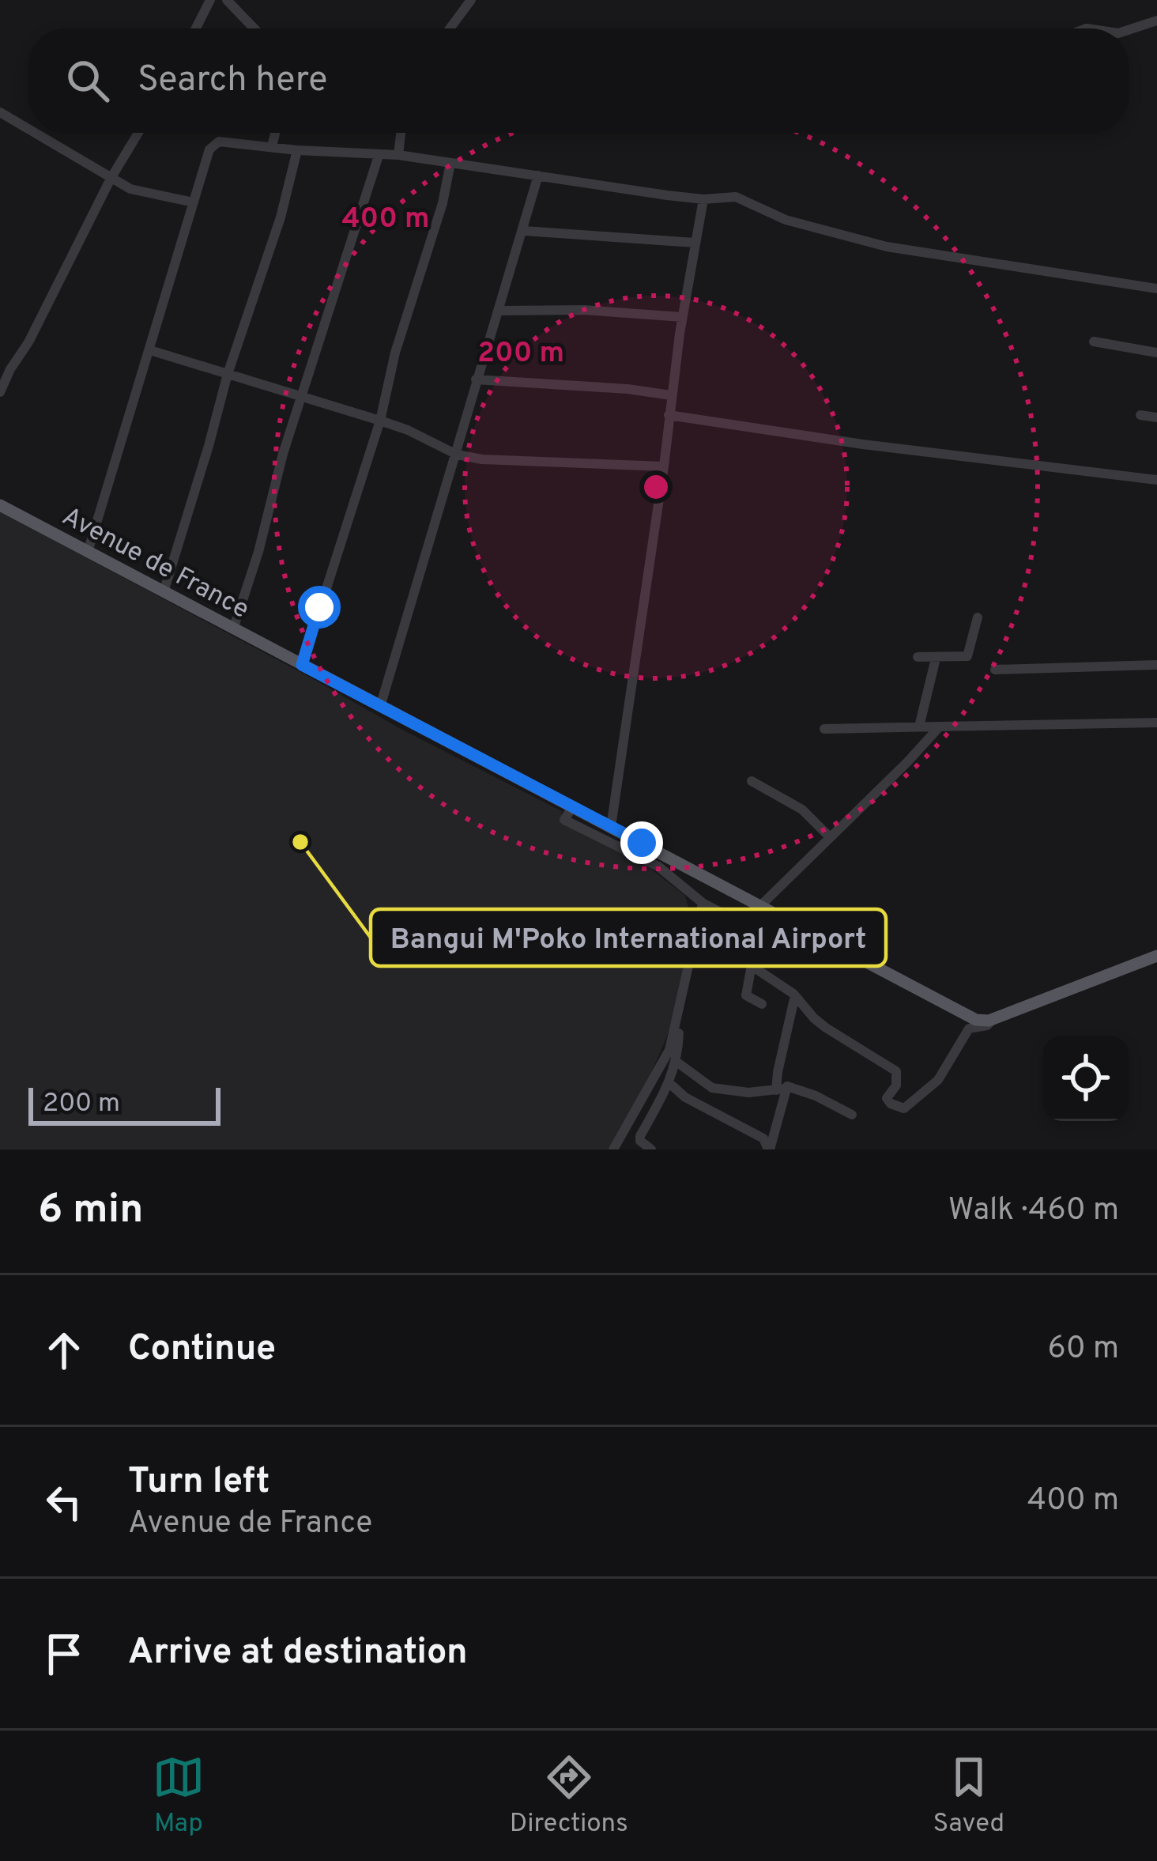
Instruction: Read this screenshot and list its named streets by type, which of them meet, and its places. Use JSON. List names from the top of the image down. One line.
{"streets":{"main road":["Avenue de France"]},"places":["Bangui M'Poko International Airport"],"scale_bar":"200 m","page":{"search":"Search here","scale":"200 m","heading":["6 min","Walk · 460 m"],"list":[["Continue","60 m"],["Turn left","Avenue de France","400 m"],"Arrive at destination"],"nav":["Map","Directions","Saved"]},"rings":["400 m","200 m"]}
